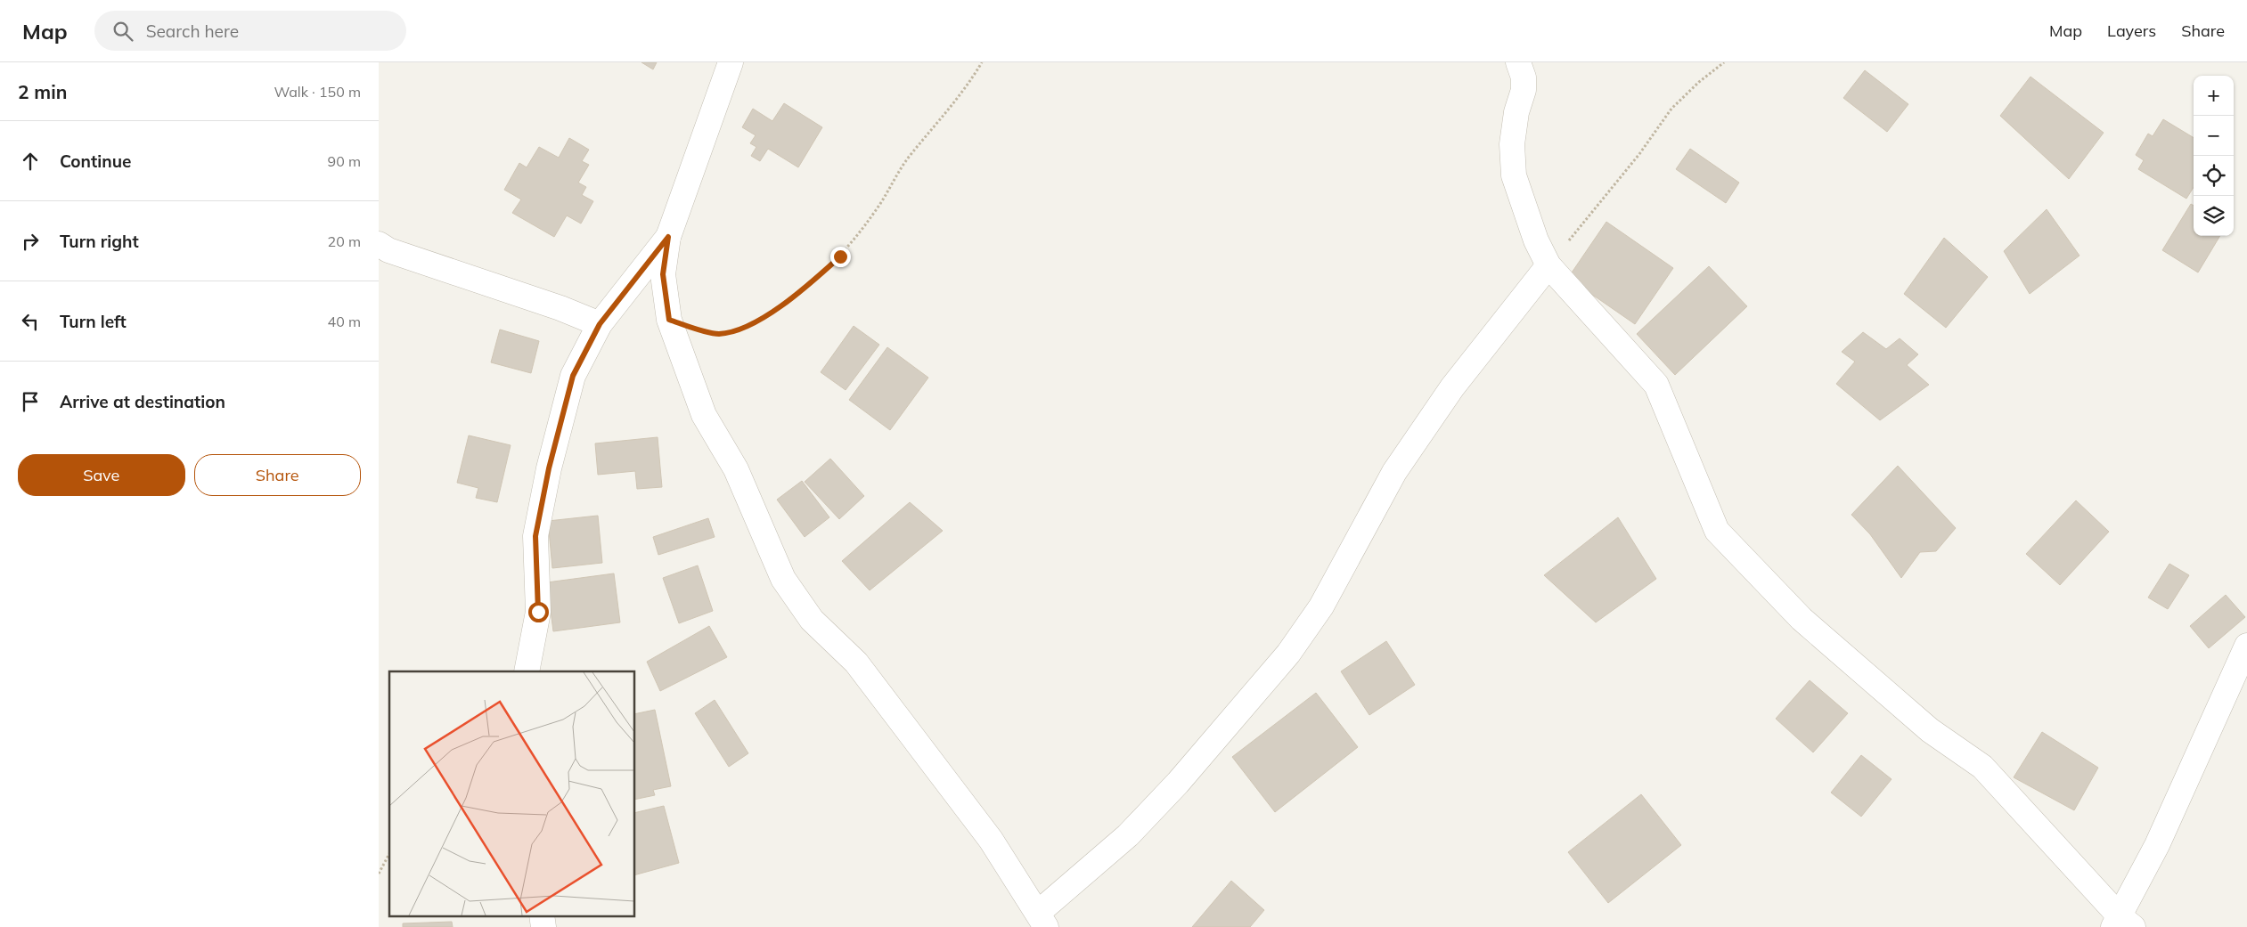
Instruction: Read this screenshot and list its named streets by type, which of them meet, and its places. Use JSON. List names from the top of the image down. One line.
{"page":{"header":"Map","search":"Search here","nav":["Map","Layers","Share"],"heading":["2 min","Walk · 150 m"],"map_buttons":["+","−"],"list":[["Continue","90 m"],["Turn right","20 m"],["Turn left","40 m"],"Arrive at destination"],"buttons":["Save","Share"]}}
